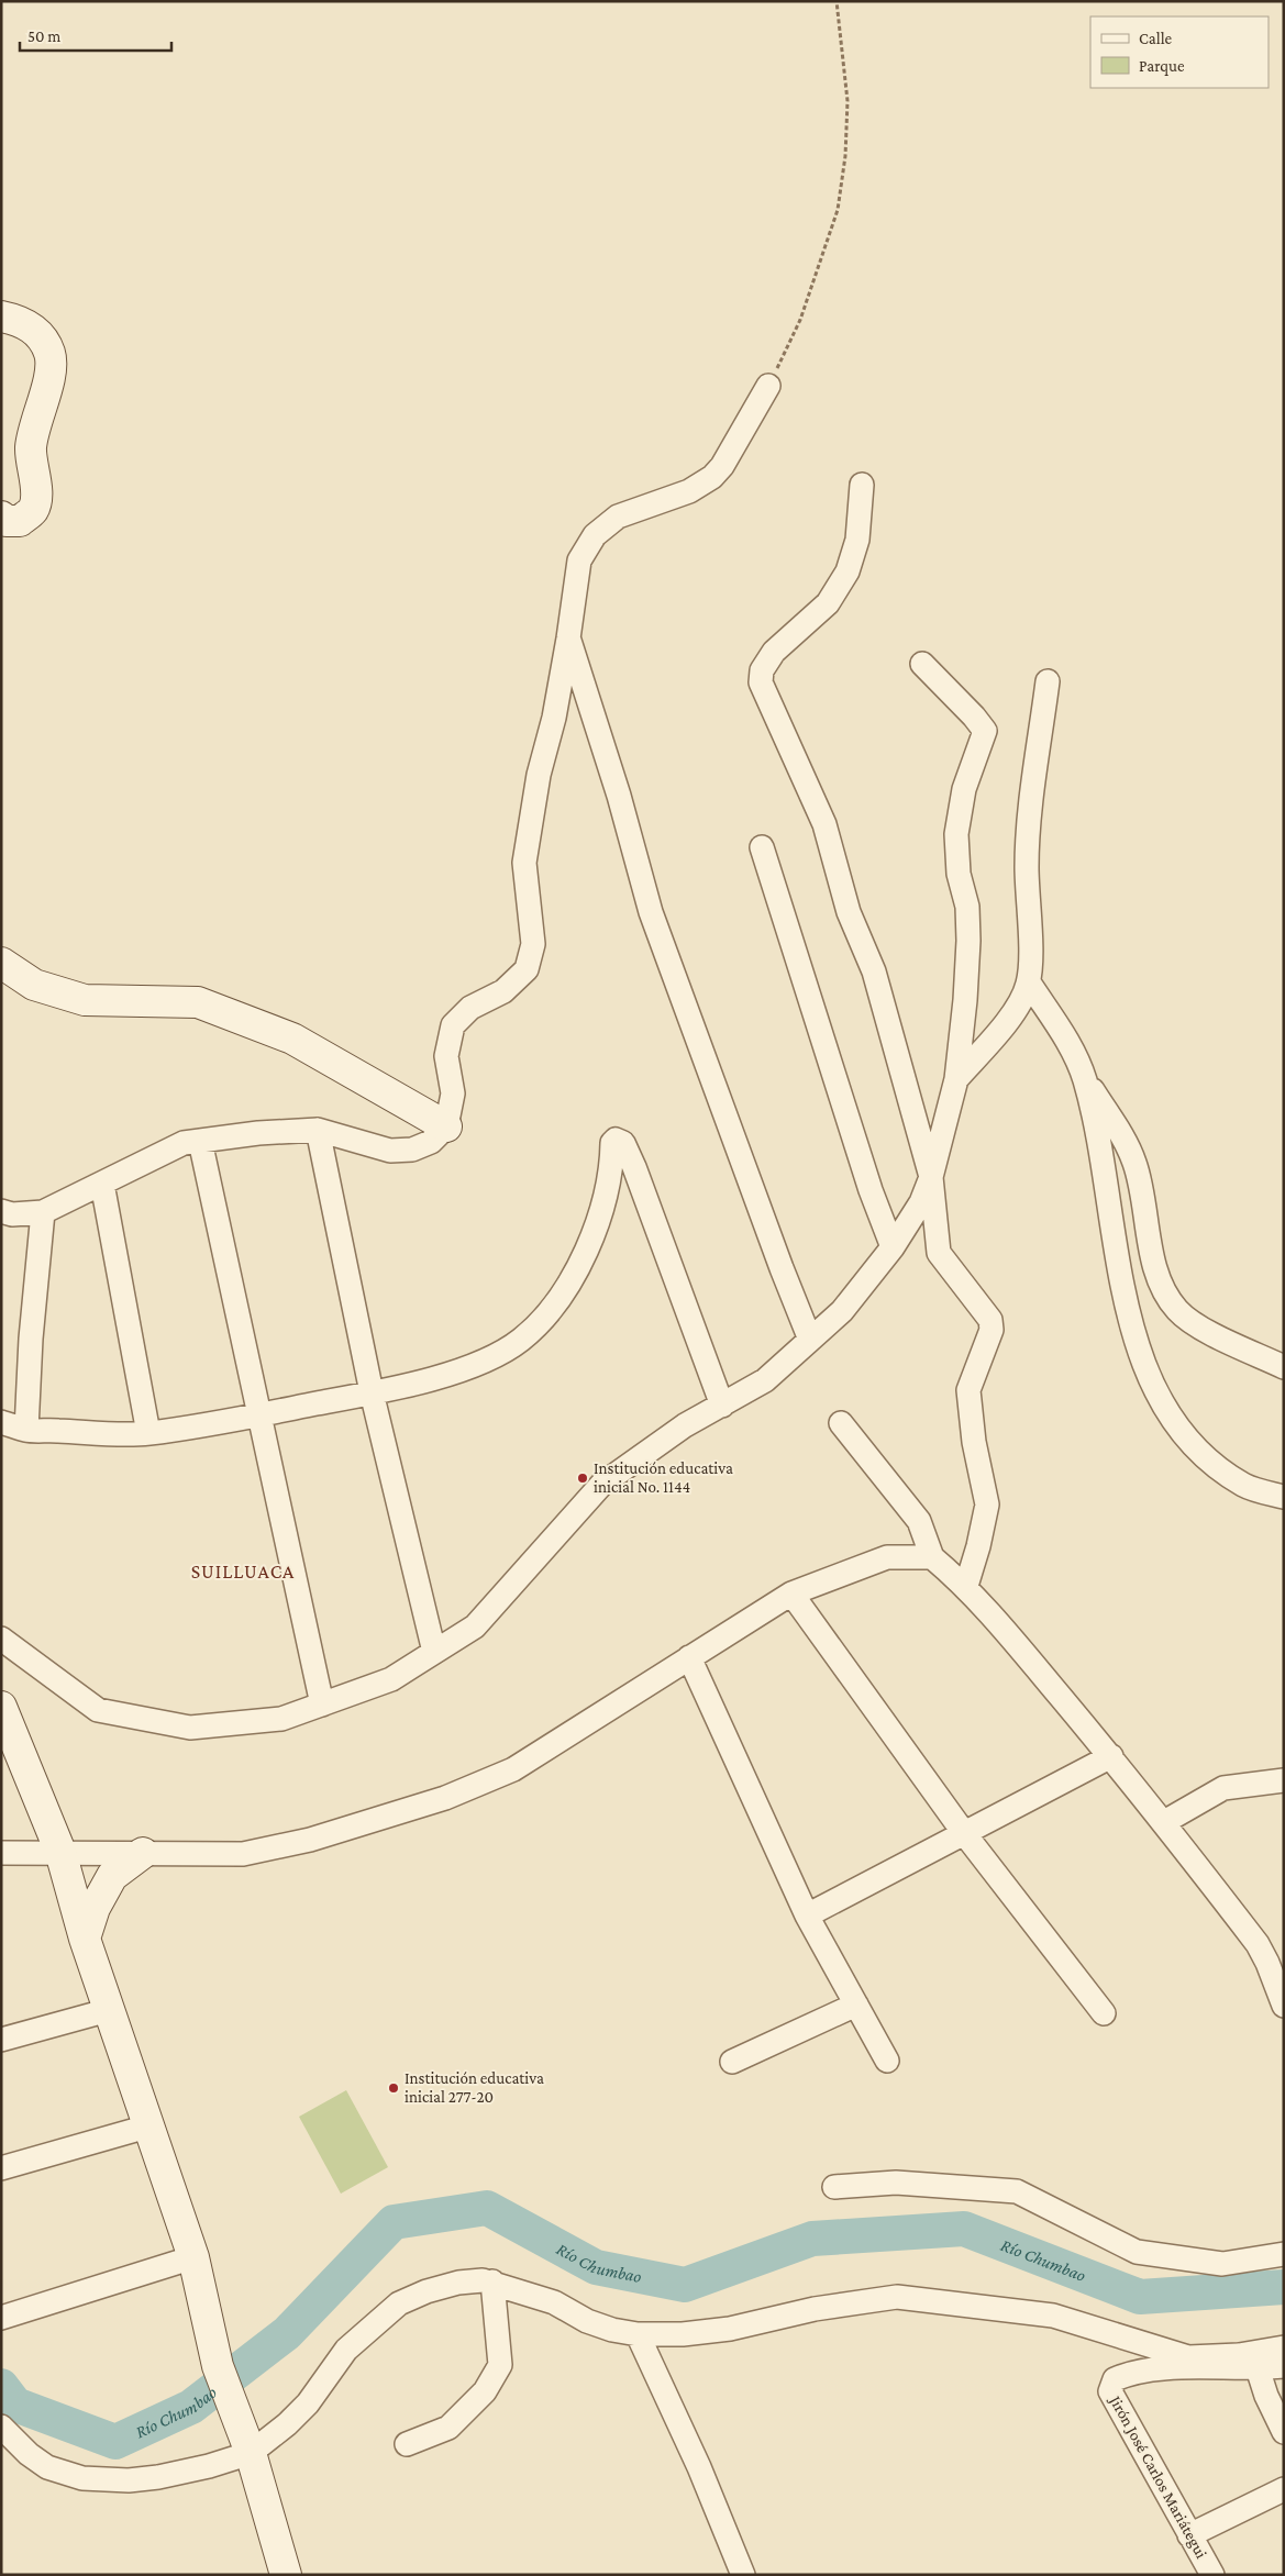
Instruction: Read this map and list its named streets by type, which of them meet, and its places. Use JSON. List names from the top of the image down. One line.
{"streets":{"street":["Jirón José Carlos Mariátegui"]},"districts":["SUILLUACA"],"water":["Río Chumbao"],"places":["Institución educativa inicial No. 1144","Institución educativa inicial 277-20"],"legend":["Calle","Parque"],"scale_bar":"50 m"}
